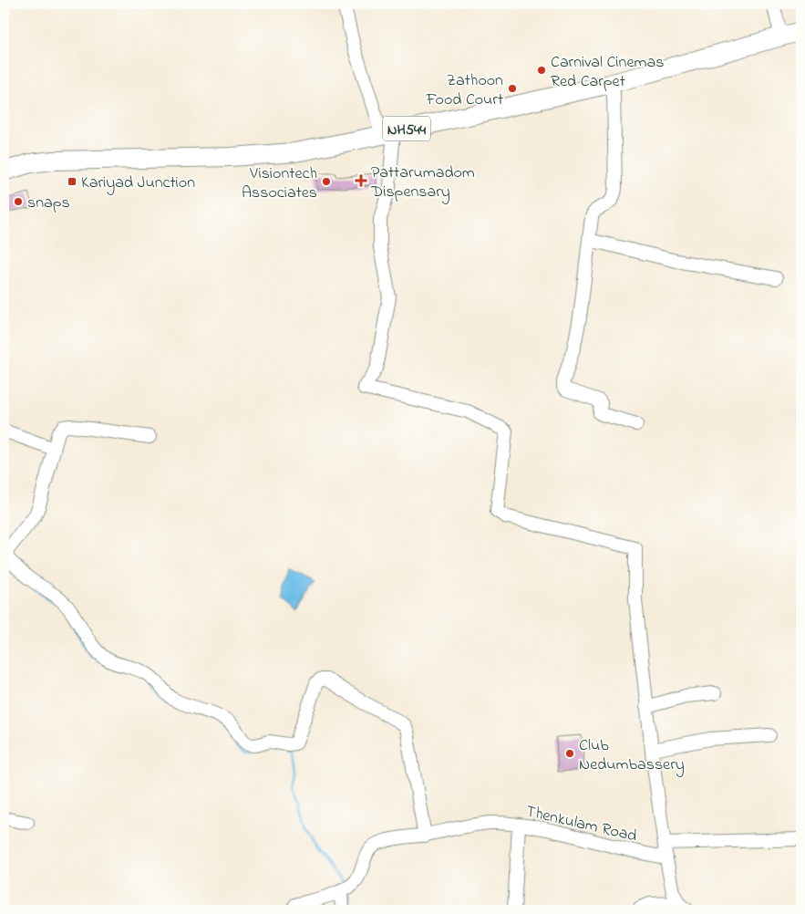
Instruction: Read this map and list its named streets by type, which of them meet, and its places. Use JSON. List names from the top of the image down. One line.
{"streets":{"highway":["NH544"],"street":["Thenkulam Road"]},"places":{"other":["Carnival Cinemas Red Carpet","Zathoon Food Court","Visiontech Associates","snaps","Club Nedumbassery"],"health":["Pattarumadom Dispensary"],"transit":["Kariyad Junction"]}}
